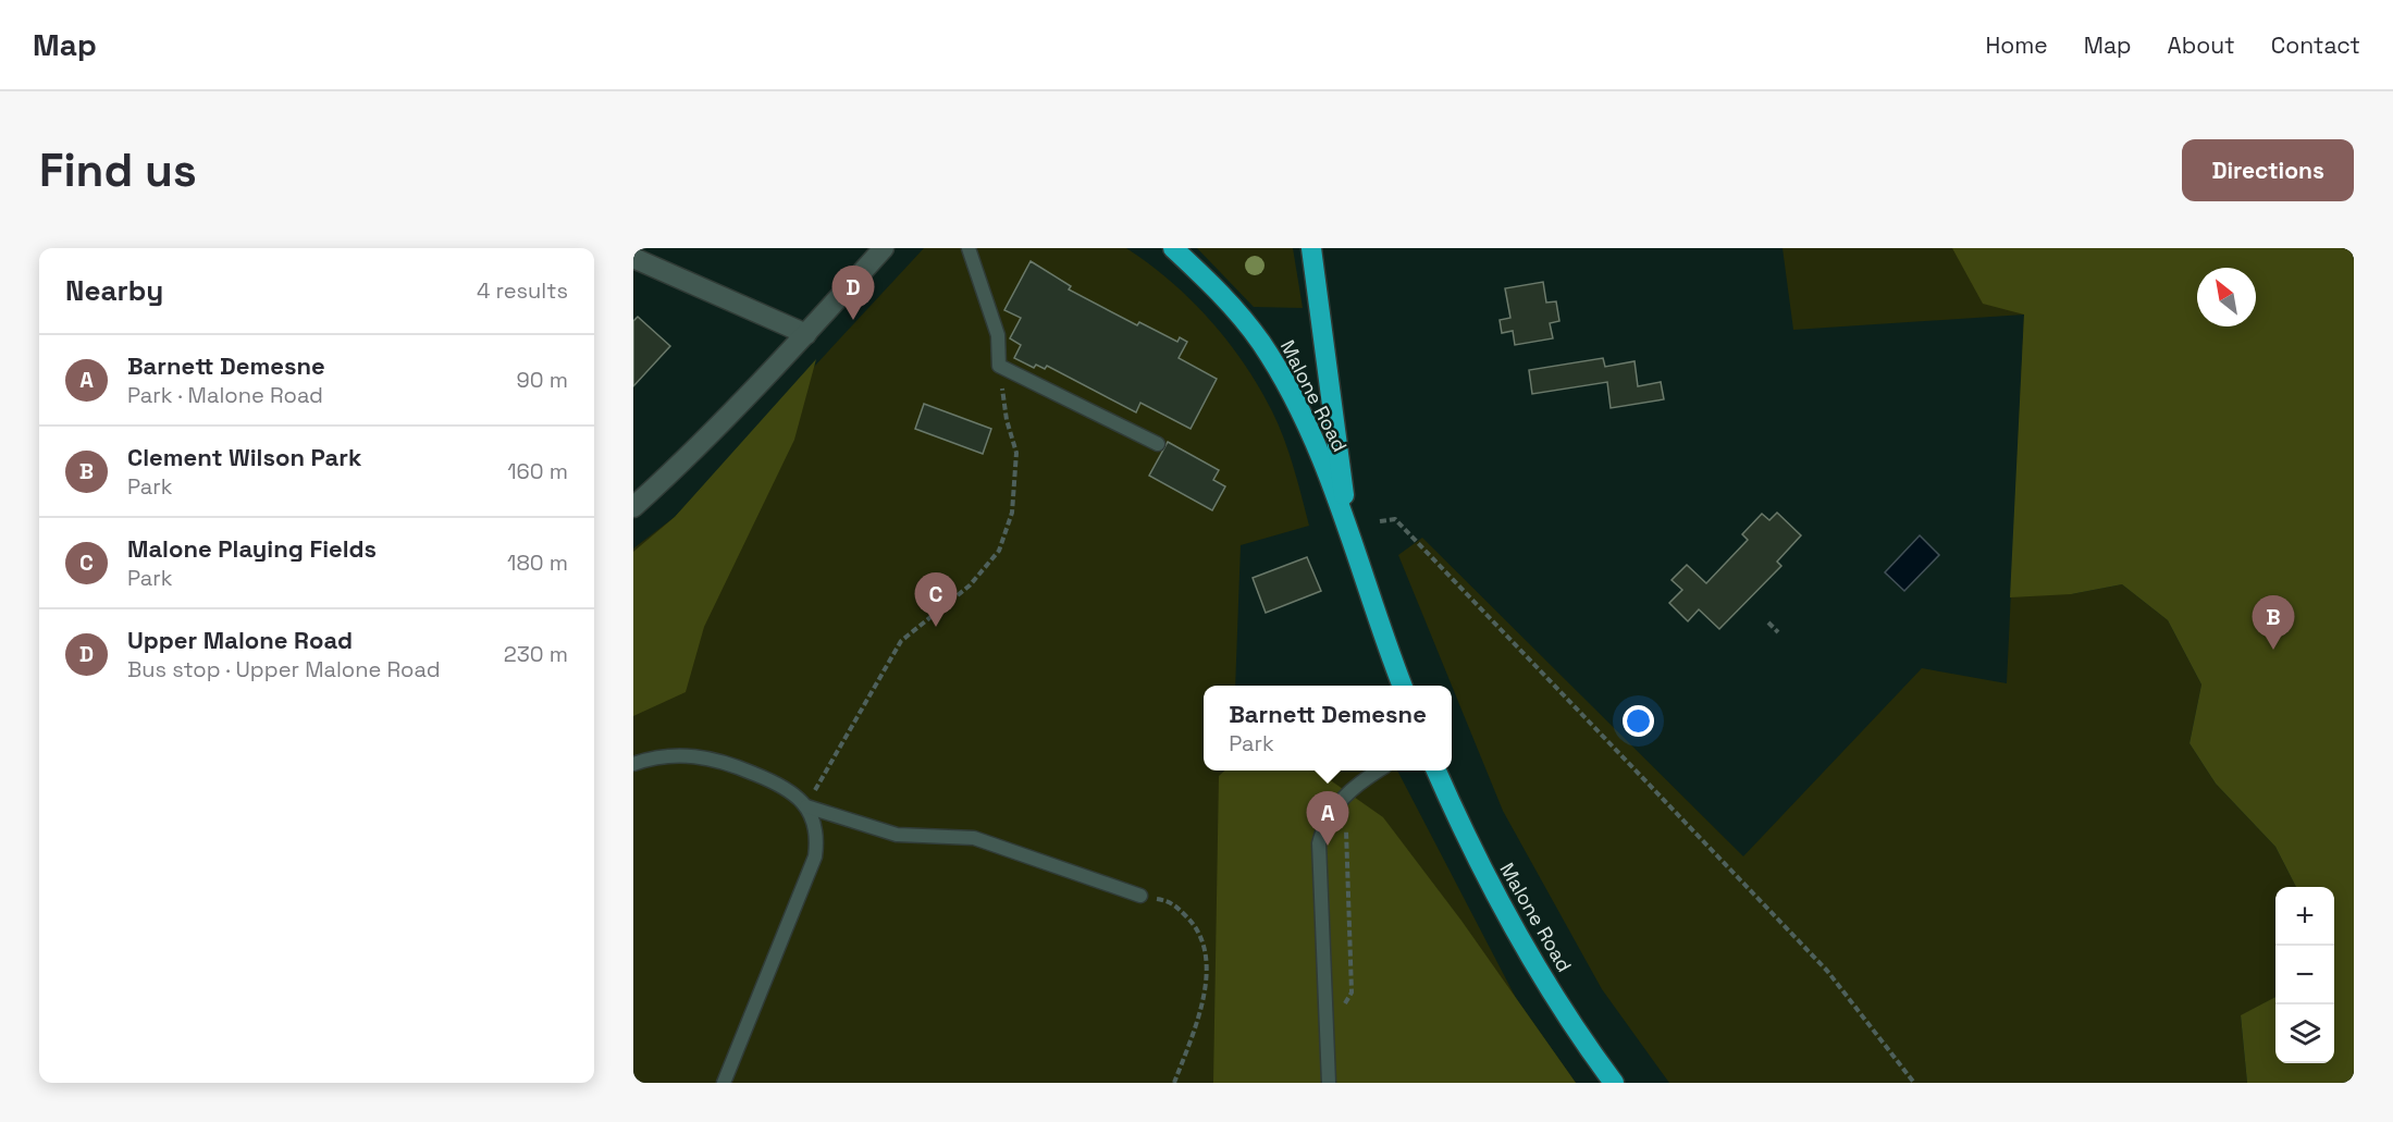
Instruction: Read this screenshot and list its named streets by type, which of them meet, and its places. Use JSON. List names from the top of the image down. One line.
{"streets":{"highway":["Malone Road"]},"north":"top left","page":{"header":"Map","nav":["Home","Map","About","Contact"],"buttons":"Directions","title":"Find us","heading":["Nearby","4 results"],"pins":["D","C","B","A"],"list":[{"mark":"A","name":"Barnett Demesne","note":"Park · Malone Road","value":"90 m"},{"mark":"B","name":"Clement Wilson Park","note":"Park","value":"160 m"},{"mark":"C","name":"Malone Playing Fields","note":"Park","value":"180 m"},{"mark":"D","name":"Upper Malone Road","note":"Bus stop · Upper Malone Road","value":"230 m"}],"popup":["Barnett Demesne","Park"],"map_buttons":["+","−"]}}
